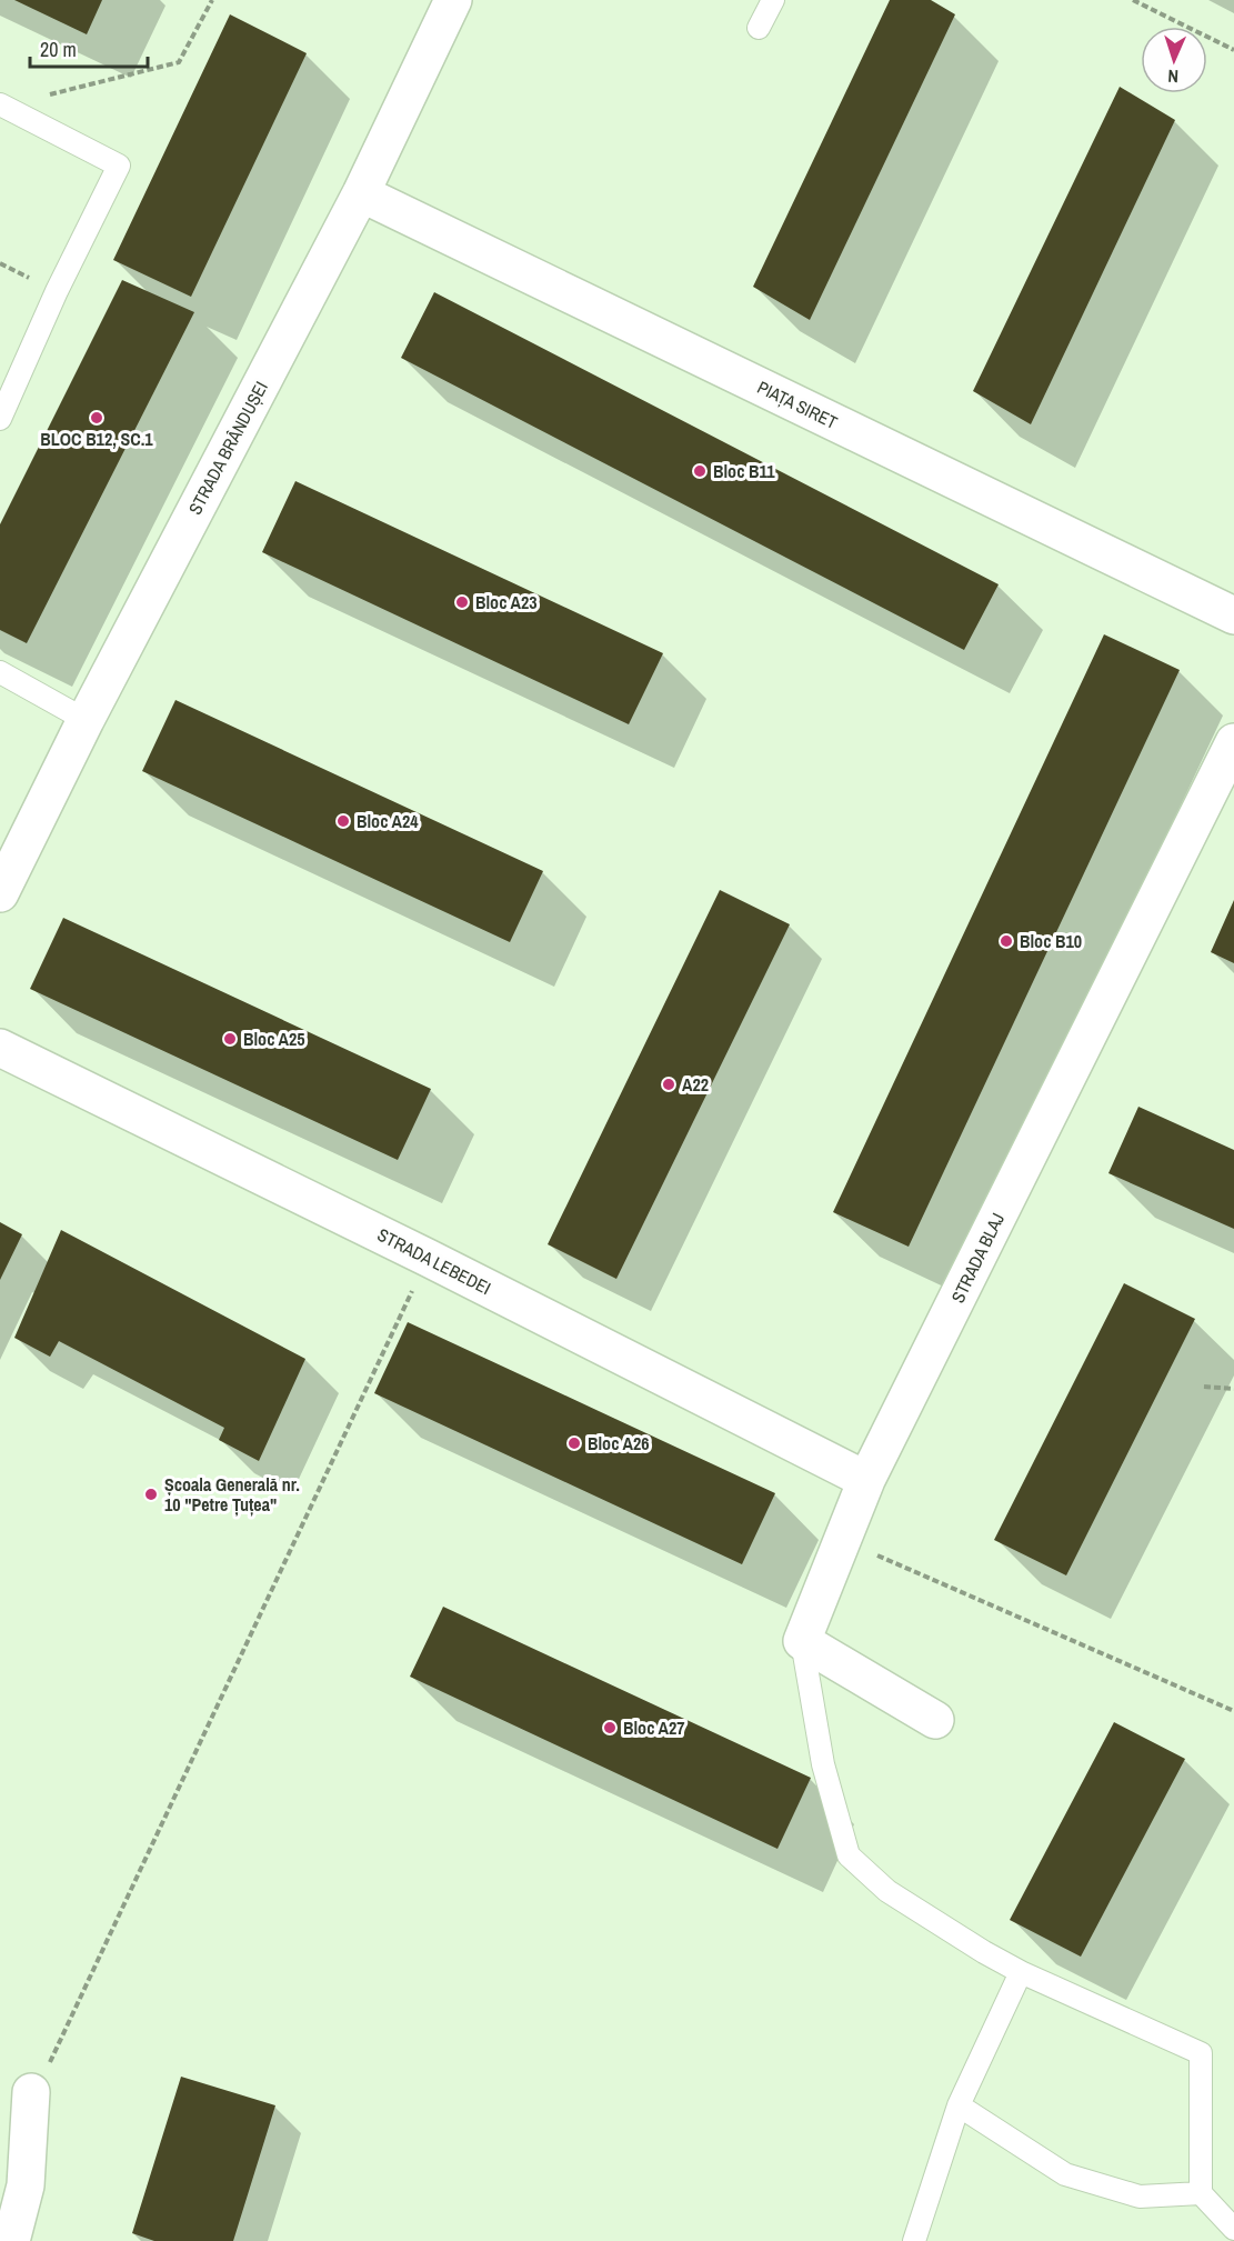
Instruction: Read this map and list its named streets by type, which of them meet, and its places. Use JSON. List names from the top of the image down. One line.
{"streets":{"street":["PIAȚA SIRET","STRADA BRÂNDUȘEI","STRADA BLAJ","STRADA LEBEDEI"]},"crossings":[["PIAȚA SIRET","STRADA BRÂNDUȘEI"],["STRADA BLAJ","STRADA LEBEDEI"]],"places":["BLOC B12, SC.1","Bloc B11","Bloc A23","Bloc A24","Bloc B10","Bloc A25","A22","Bloc A26","Școala Generală nr. 10 \"Petre Țuțea\"","Bloc A27"],"scale_bar":"20 m","north":"bottom"}
